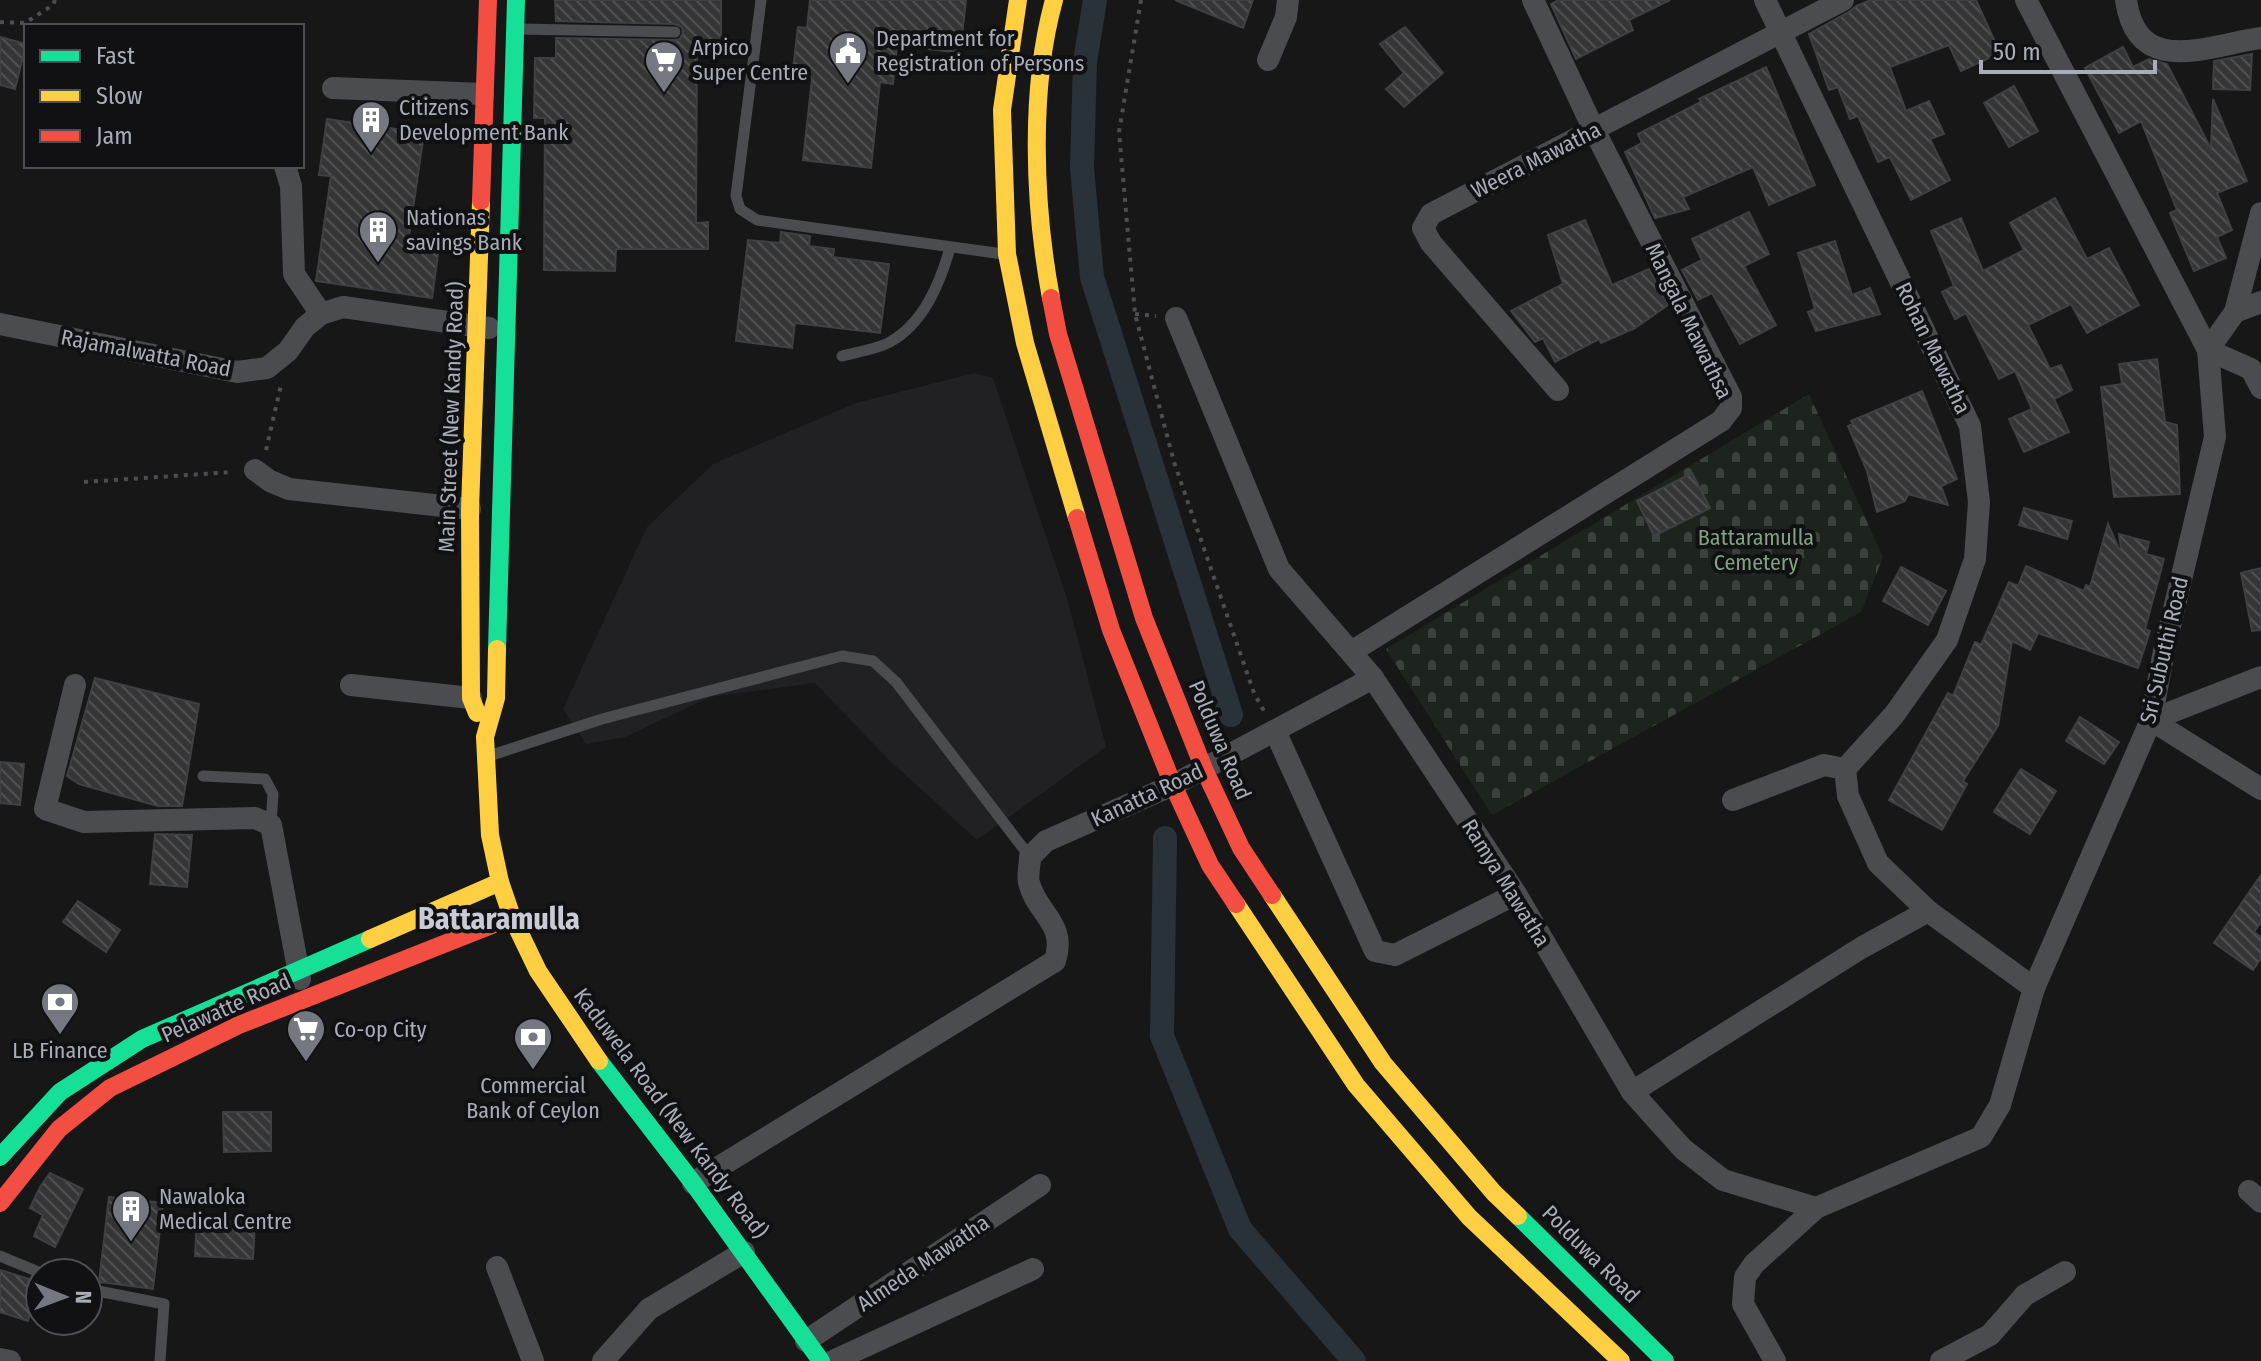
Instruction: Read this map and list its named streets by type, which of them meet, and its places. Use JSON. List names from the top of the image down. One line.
{"streets":{"main road":["Main Street (New Kandy Road)","Polduwa Road","Pelawatte Road","Kaduwela Road (New Kandy Road)"],"street":["Weera Mawatha","Mangala Mawathsa","Rohan Mawatha","Rajamalwatta Road","Sri Subuthi Road","Kanatta Road","Ramya Mawatha","Almeda Mawatha"]},"crossings":[["Weera Mawatha","Mangala Mawathsa"],["Weera Mawatha","Rohan Mawatha"],["Mangala Mawathsa","Ramya Mawatha"],["Main Street (New Kandy Road)","Pelawatte Road"],["Main Street (New Kandy Road)","Kaduwela Road (New Kandy Road)"],["Sri Subuthi Road","Ramya Mawatha"],["Polduwa Road","Kanatta Road"],["Kanatta Road","Ramya Mawatha"],["Pelawatte Road","Kaduwela Road (New Kandy Road)"],["Kaduwela Road (New Kandy Road)","Almeda Mawatha"]],"districts":["Battaramulla"],"parks":["Battaramulla Cemetery"],"places":{"public building":["Department for Registration of Persons"],"supermarket":["Arpico Super Centre","Co-op City"],"building":["Citizens Development Bank","Nationas savings Bank","Nawaloka Medical Centre"],"bank":["LB Finance","Commercial Bank of Ceylon"]},"legend":["Fast","Slow","Jam"],"scale_bar":"50 m","north":"right"}
